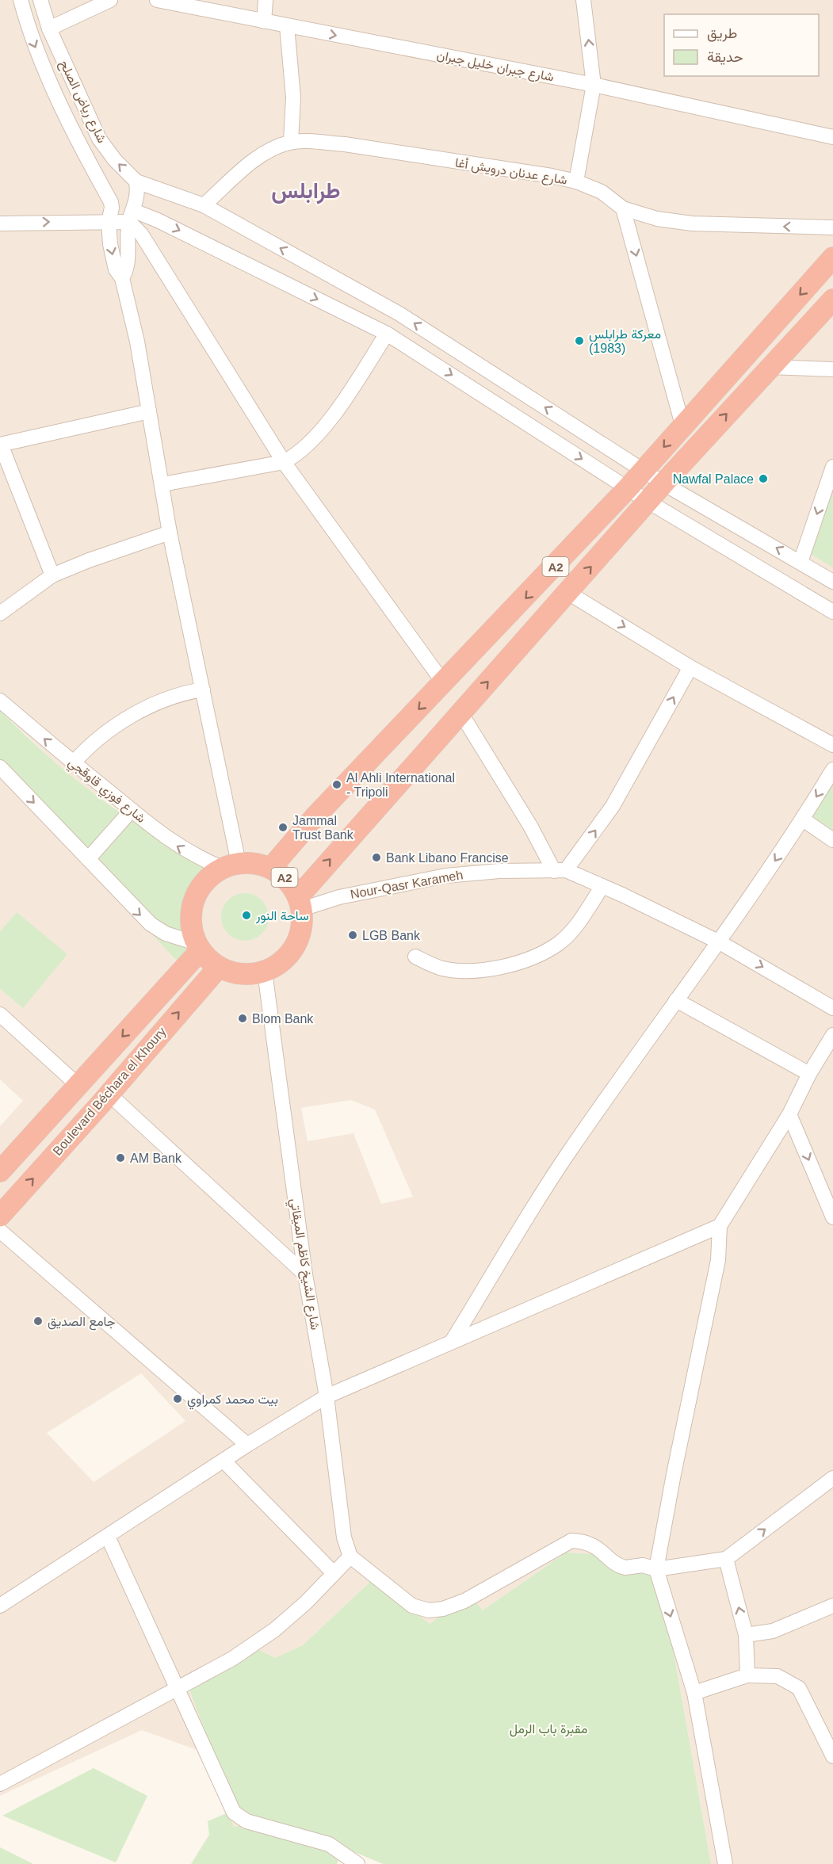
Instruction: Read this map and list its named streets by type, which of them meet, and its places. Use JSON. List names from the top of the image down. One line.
{"streets":{"highway":["A2","Boulevard Béchara el Khoury"],"street":["شارع جبران خليل جبران","شارع رياض الصلح","شارع عدنان درويش أغا","شارع فوزي قاوقجي","Nour-Qasr Karameh","شارع الشيخ كاظم الميقاتي"]},"crossings":[["شارع رياض الصلح","A2"],["شارع رياض الصلح","شارع فوزي قاوقجي"],["شارع رياض الصلح","Nour-Qasr Karameh"],["شارع رياض الصلح","Boulevard Béchara el Khoury"],["شارع رياض الصلح","شارع الشيخ كاظم الميقاتي"],["A2","شارع فوزي قاوقجي"],["A2","Nour-Qasr Karameh"],["A2","Boulevard Béchara el Khoury"],["A2","شارع الشيخ كاظم الميقاتي"],["شارع فوزي قاوقجي","Nour-Qasr Karameh"],["شارع فوزي قاوقجي","Boulevard Béchara el Khoury"],["شارع فوزي قاوقجي","شارع الشيخ كاظم الميقاتي"],["Nour-Qasr Karameh","Boulevard Béchara el Khoury"],["Nour-Qasr Karameh","شارع الشيخ كاظم الميقاتي"],["Boulevard Béchara el Khoury","شارع الشيخ كاظم الميقاتي"]],"one_way":["شارع جبران خليل جبران"],"districts":["طرابلس"],"parks":["مقبرة باب الرمل"],"places":["معركة طرابلس (1983)","Nawfal Palace","Al Ahli International - Tripoli","Jammal Trust Bank","Bank Libano Francise","ساحة النور","LGB Bank","Blom Bank","AM Bank","جامع الصديق","بيت محمد كمراوي"],"legend":["طريق","حديقة"]}
